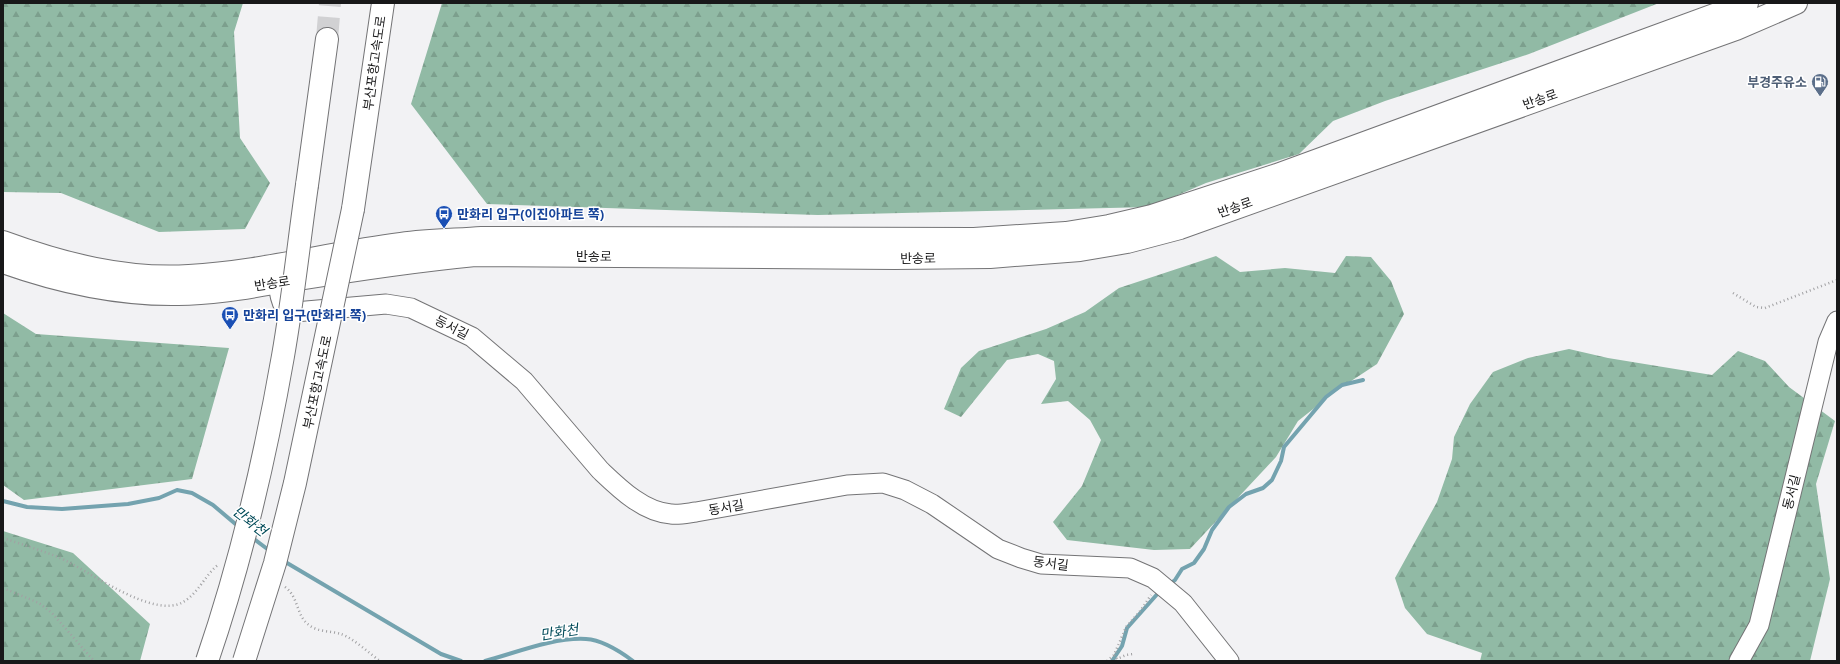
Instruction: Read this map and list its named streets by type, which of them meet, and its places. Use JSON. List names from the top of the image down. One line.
{"streets":{"main road":["부산포항고속도로","반송로"],"street":["동서길"]},"crossings":[["반송로","동서길"]],"water":["만화천"],"places":{"fuel station":["부경주유소"],"bus stop":["만화리 입구(이진아파트 쪽)","만화리 입구(만화리 쪽)"]}}
